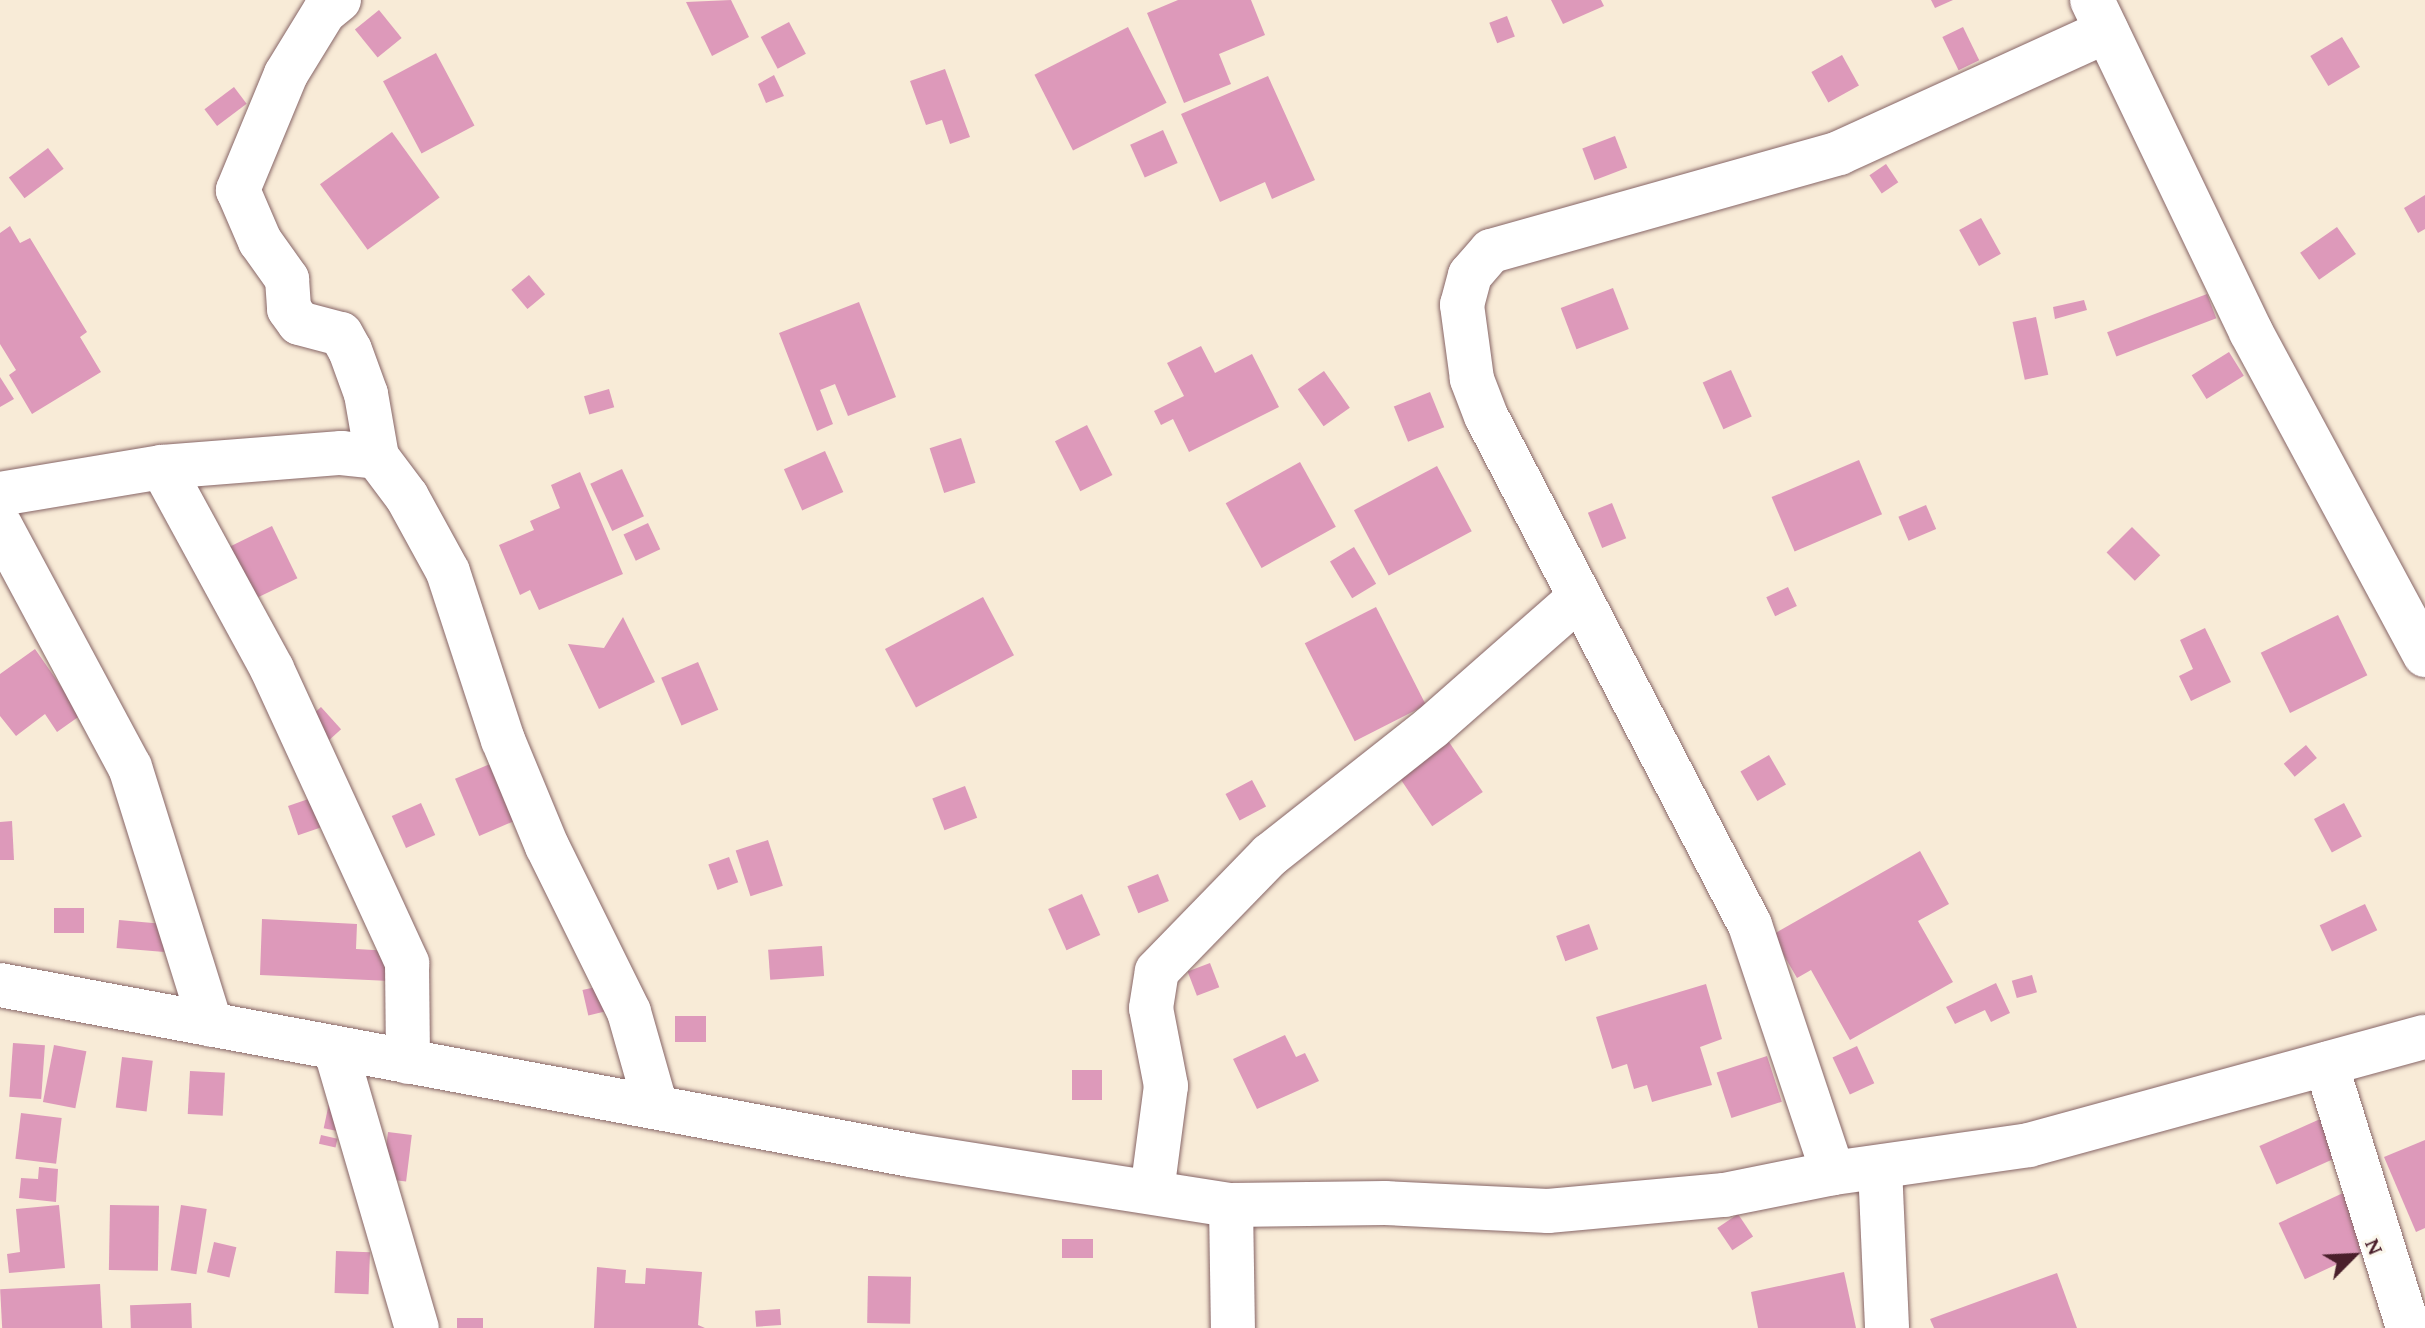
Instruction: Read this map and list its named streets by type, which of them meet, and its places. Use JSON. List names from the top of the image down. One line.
{"north":"top right"}
